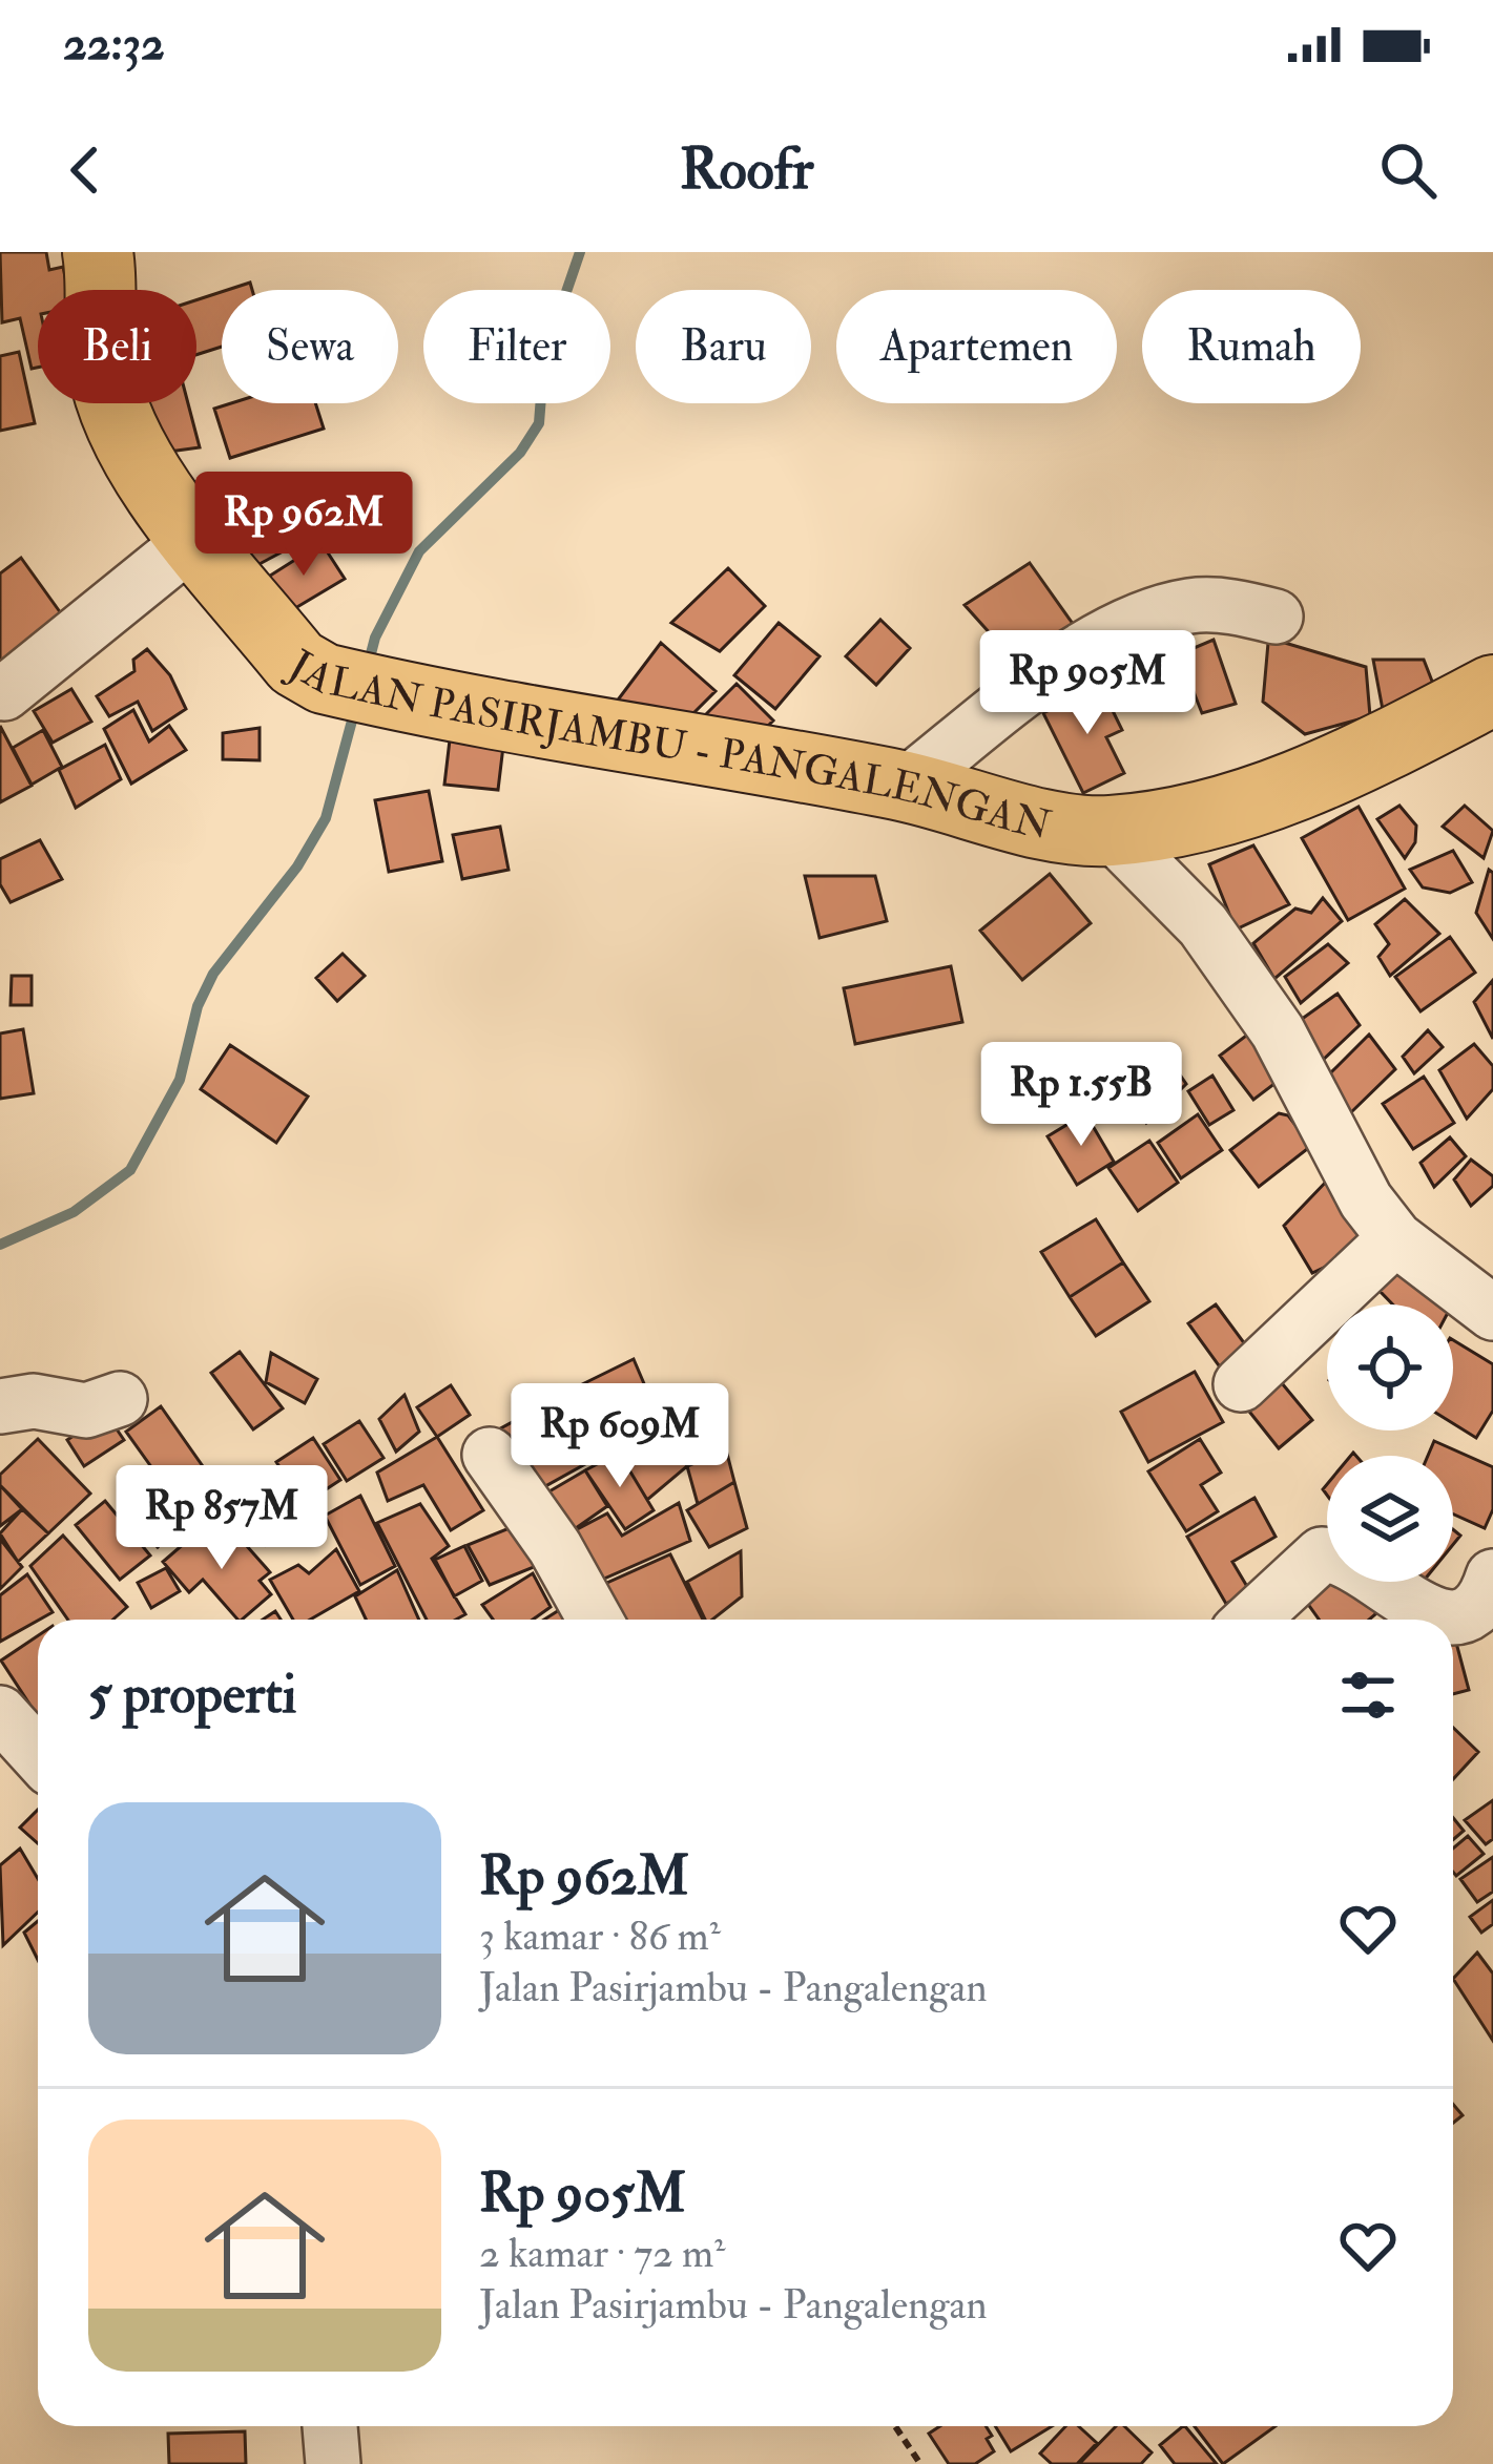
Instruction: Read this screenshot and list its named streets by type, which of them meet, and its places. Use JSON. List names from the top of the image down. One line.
{"streets":{"main road":["JALAN PASIRJAMBU - PANGALENGAN"]},"page":{"status":"22:32","header":"Roofr","chip":["Beli","Sewa","Filter","Baru","Apartemen","Rumah"],"price":["Rp 962M","Rp 905M","Rp 1.55B","Rp 609M","Rp 857M"],"heading":"5 properti","list":[{"name":"Rp 962M","note":"3 kamar · 86 m² · Jalan Pasirjambu - Pangalengan"},{"name":"Rp 905M","note":"2 kamar · 72 m² · Jalan Pasirjambu - Pangalengan"}]}}
